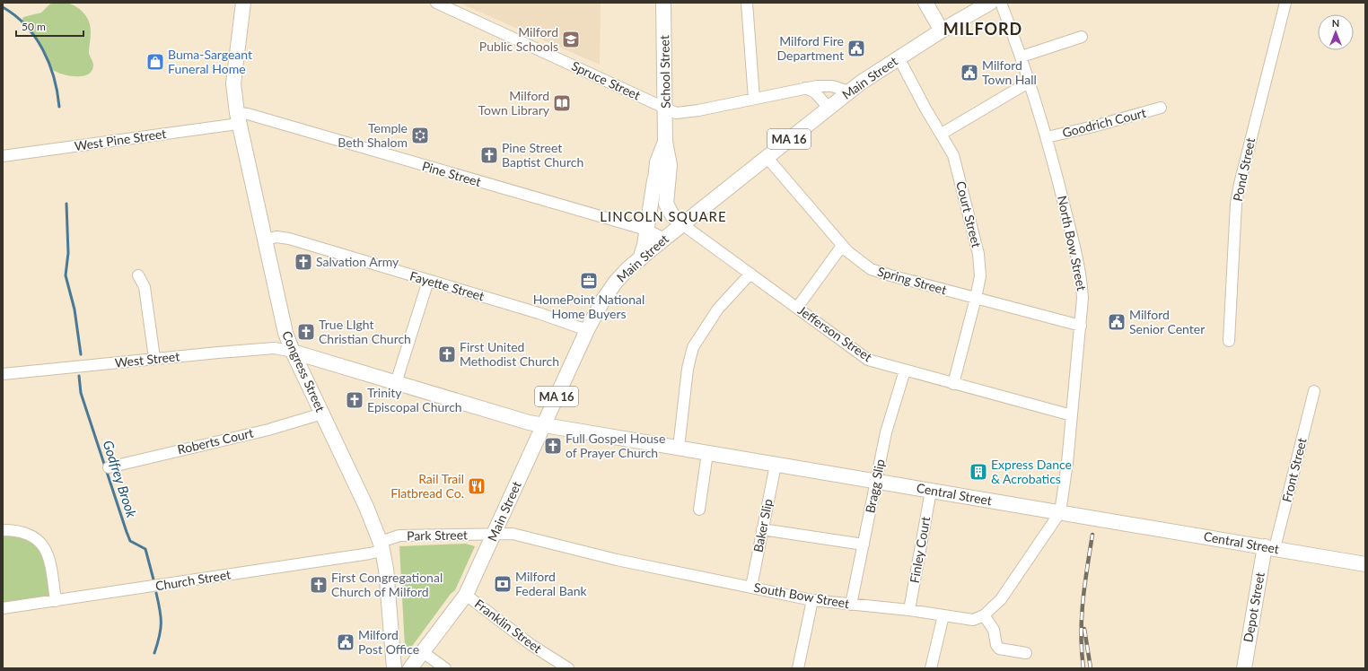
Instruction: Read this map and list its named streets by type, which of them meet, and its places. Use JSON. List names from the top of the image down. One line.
{"streets":{"main road":["School Street","Main Street","MA 16","Congress Street","Central Street","Depot Street"],"street":["Spruce Street","Goodrich Court","West Pine Street","Pond Street","Pine Street","Court Street","North Bow Street","Spring Street","Fayette Street","Jefferson Street","West Street","Roberts Court","Front Street","Bragg Slip","Baker Slip","Park Street","Finley Court","Church Street","South Bow Street","Franklin Street"]},"crossings":[["School Street","Main Street"],["School Street","Spruce Street"],["School Street","Jefferson Street"],["Main Street","Spruce Street"],["Main Street","Pine Street"],["Main Street","Court Street"],["Main Street","Spring Street"],["Main Street","Fayette Street"],["Main Street","Jefferson Street"],["Main Street","Central Street"],["Main Street","Park Street"],["Main Street","South Bow Street"],["Main Street","Franklin Street"],["Goodrich Court","North Bow Street"],["West Pine Street","Pine Street"],["West Pine Street","Congress Street"],["Pine Street","Congress Street"],["Court Street","Spring Street"],["Court Street","Jefferson Street"],["North Bow Street","Spring Street"],["North Bow Street","Jefferson Street"],["North Bow Street","Central Street"],["North Bow Street","South Bow Street"],["Fayette Street","Congress Street"],["Jefferson Street","Bragg Slip"],["West Street","Congress Street"],["West Street","Central Street"],["Congress Street","Roberts Court"],["Congress Street","Central Street"],["Congress Street","Park Street"],["Congress Street","Church Street"],["Front Street","Central Street"],["Front Street","Depot Street"],["Bragg Slip","Central Street"],["Bragg Slip","South Bow Street"],["Central Street","Baker Slip"],["Central Street","Finley Court"],["Central Street","South Bow Street"],["Central Street","Depot Street"],["Baker Slip","South Bow Street"],["Park Street","Church Street"],["Park Street","South Bow Street"],["Finley Court","South Bow Street"]],"districts":["MILFORD","LINCOLN SQUARE"],"water":["Godfrey Brook"],"places":{"school or university":["Milford Public Schools"],"public building":["Milford Fire Department","Milford Town Hall","Milford Senior Center","Milford Post Office"],"shop":["Buma-Sargeant Funeral Home"],"library":["Milford Town Library"],"synagogue":["Temple Beth Shalom"],"church":["Pine Street Baptist Church","Salvation Army","True LIght Christian Church","First United Methodist Church","Trinity Episcopal Church","Full Gospel House of Prayer Church","First Congregational Church of Milford"],"office":["HomePoint National Home Buyers"],"building":["Express Dance & Acrobatics"],"restaurant":["Rail Trail Flatbread Co."],"bank":["Milford Federal Bank"]},"scale_bar":"50 m","north":"top"}
